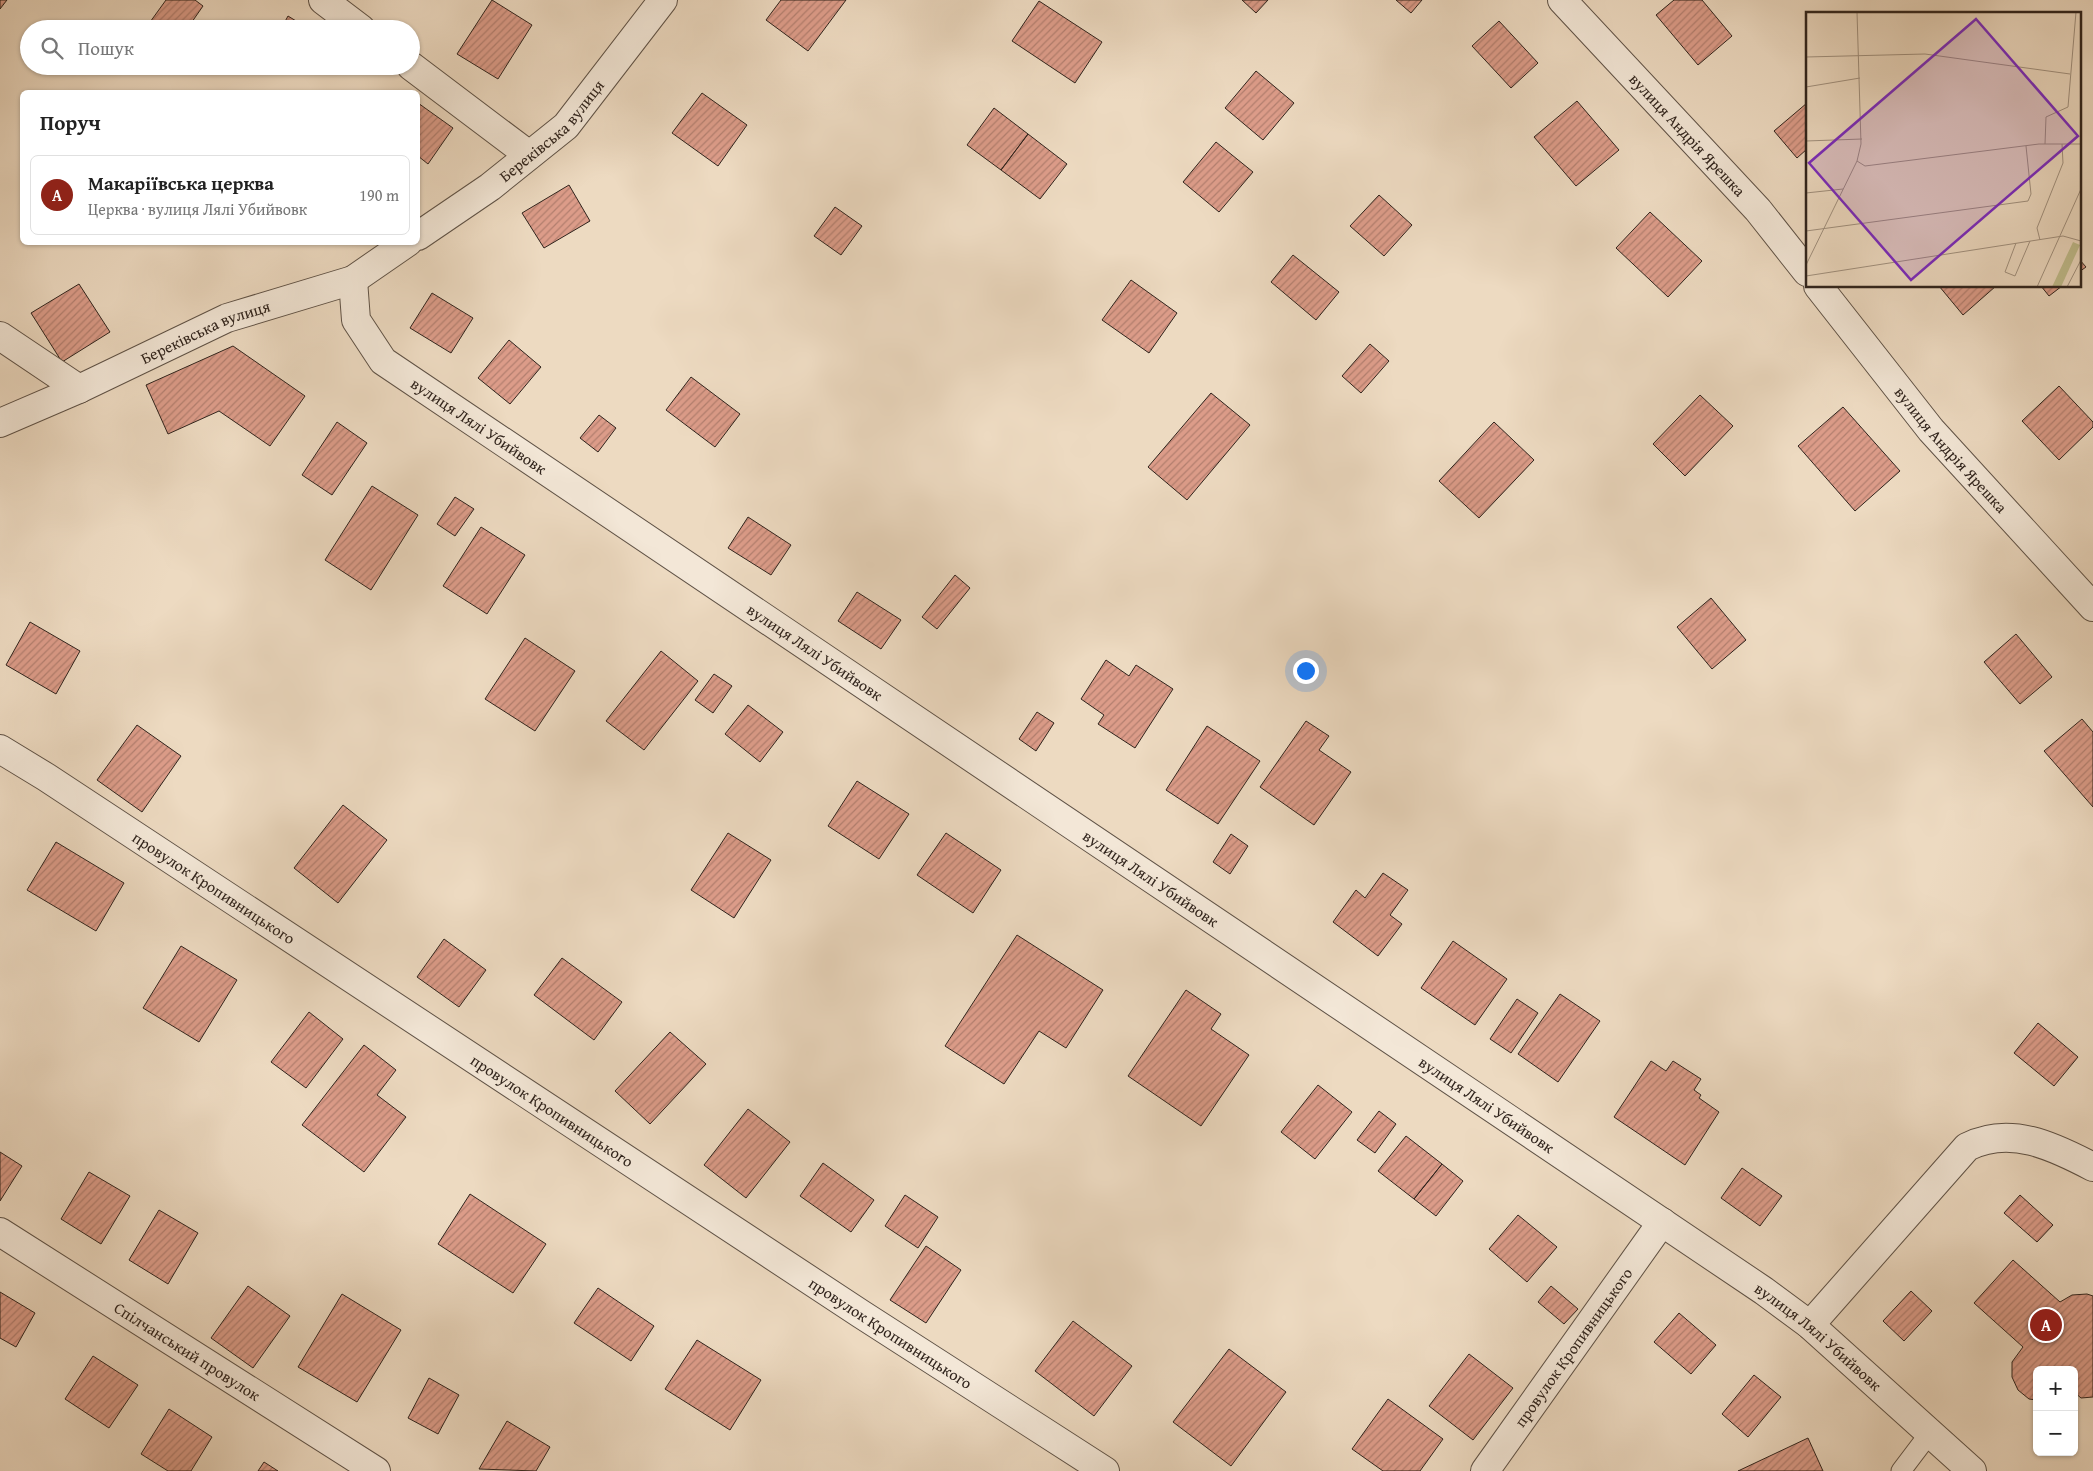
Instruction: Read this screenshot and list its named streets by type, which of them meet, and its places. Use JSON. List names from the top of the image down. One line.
{"streets":{"street":["Береківська вулиця","вулиця Андрія Ярешка","вулиця Лялі Убийвовк","провулок Кропивницького","Спілчанський провулок"]},"crossings":[["Береківська вулиця","вулиця Лялі Убийвовк"],["вулиця Лялі Убийвовк","провулок Кропивницького"]],"page":{"search":"Пошук","heading":"Поруч","list":[{"mark":"A","name":"Макаріївська церква","note":"Церква · вулиця Лялі Убийвовк","value":"190 m"}],"pins":"A","map_buttons":["+","−"]}}
